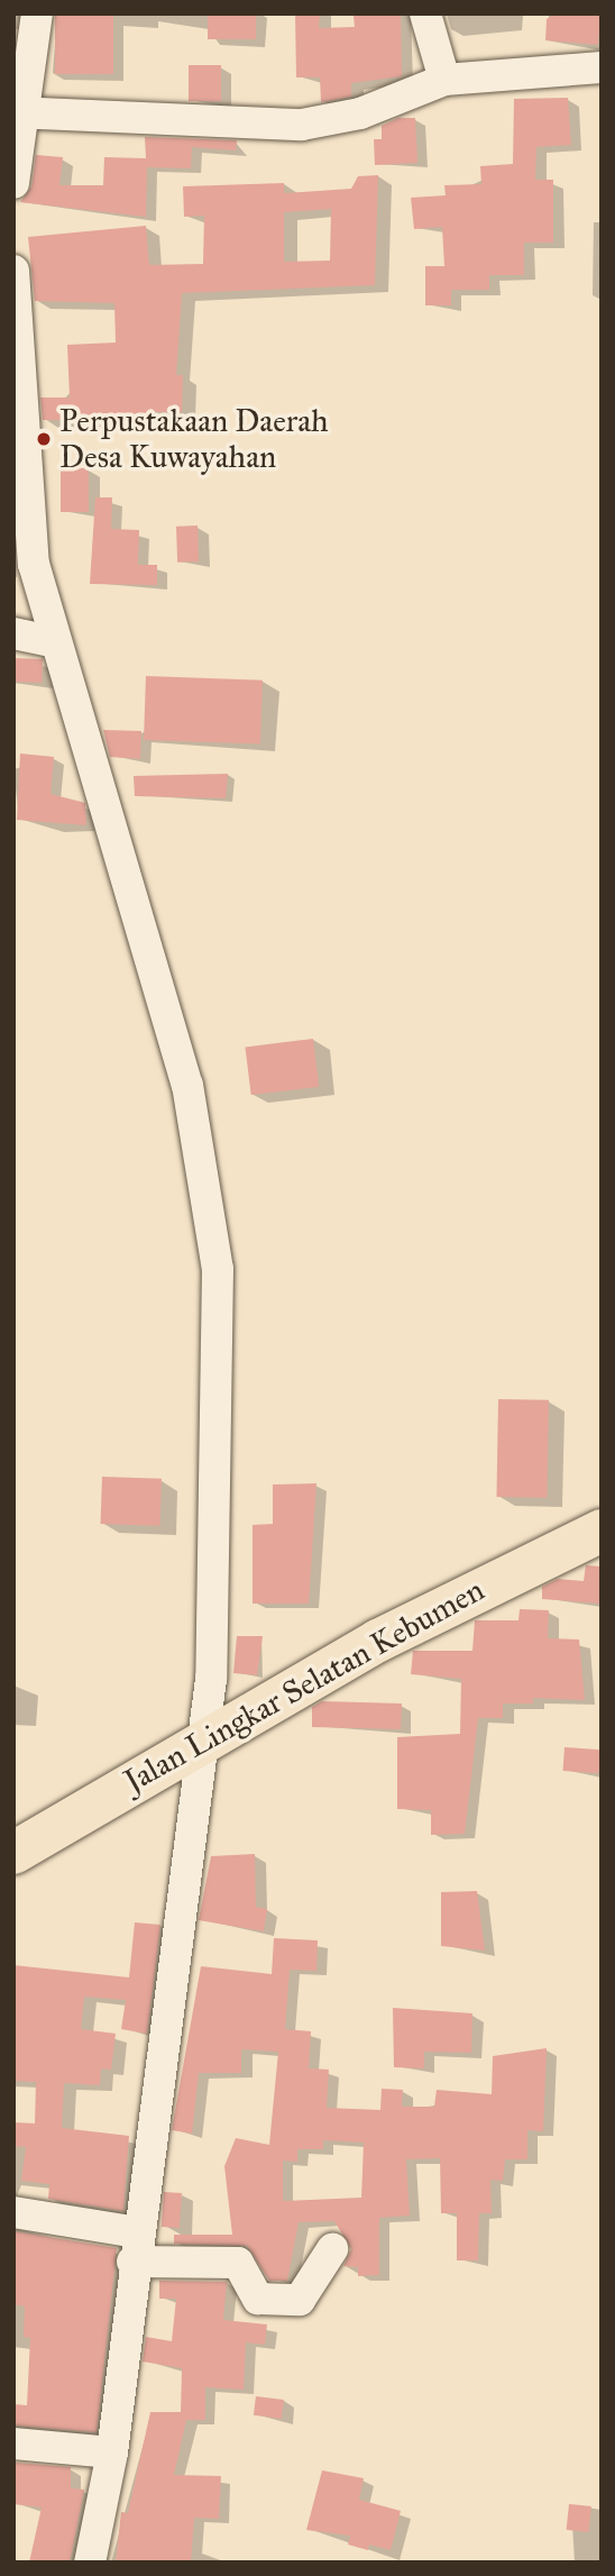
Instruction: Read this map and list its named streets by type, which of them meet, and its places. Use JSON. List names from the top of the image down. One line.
{"streets":{"highway":["Jalan Lingkar Selatan Kebumen"]},"places":["Perpustakaan Daerah Desa Kuwayahan"]}
